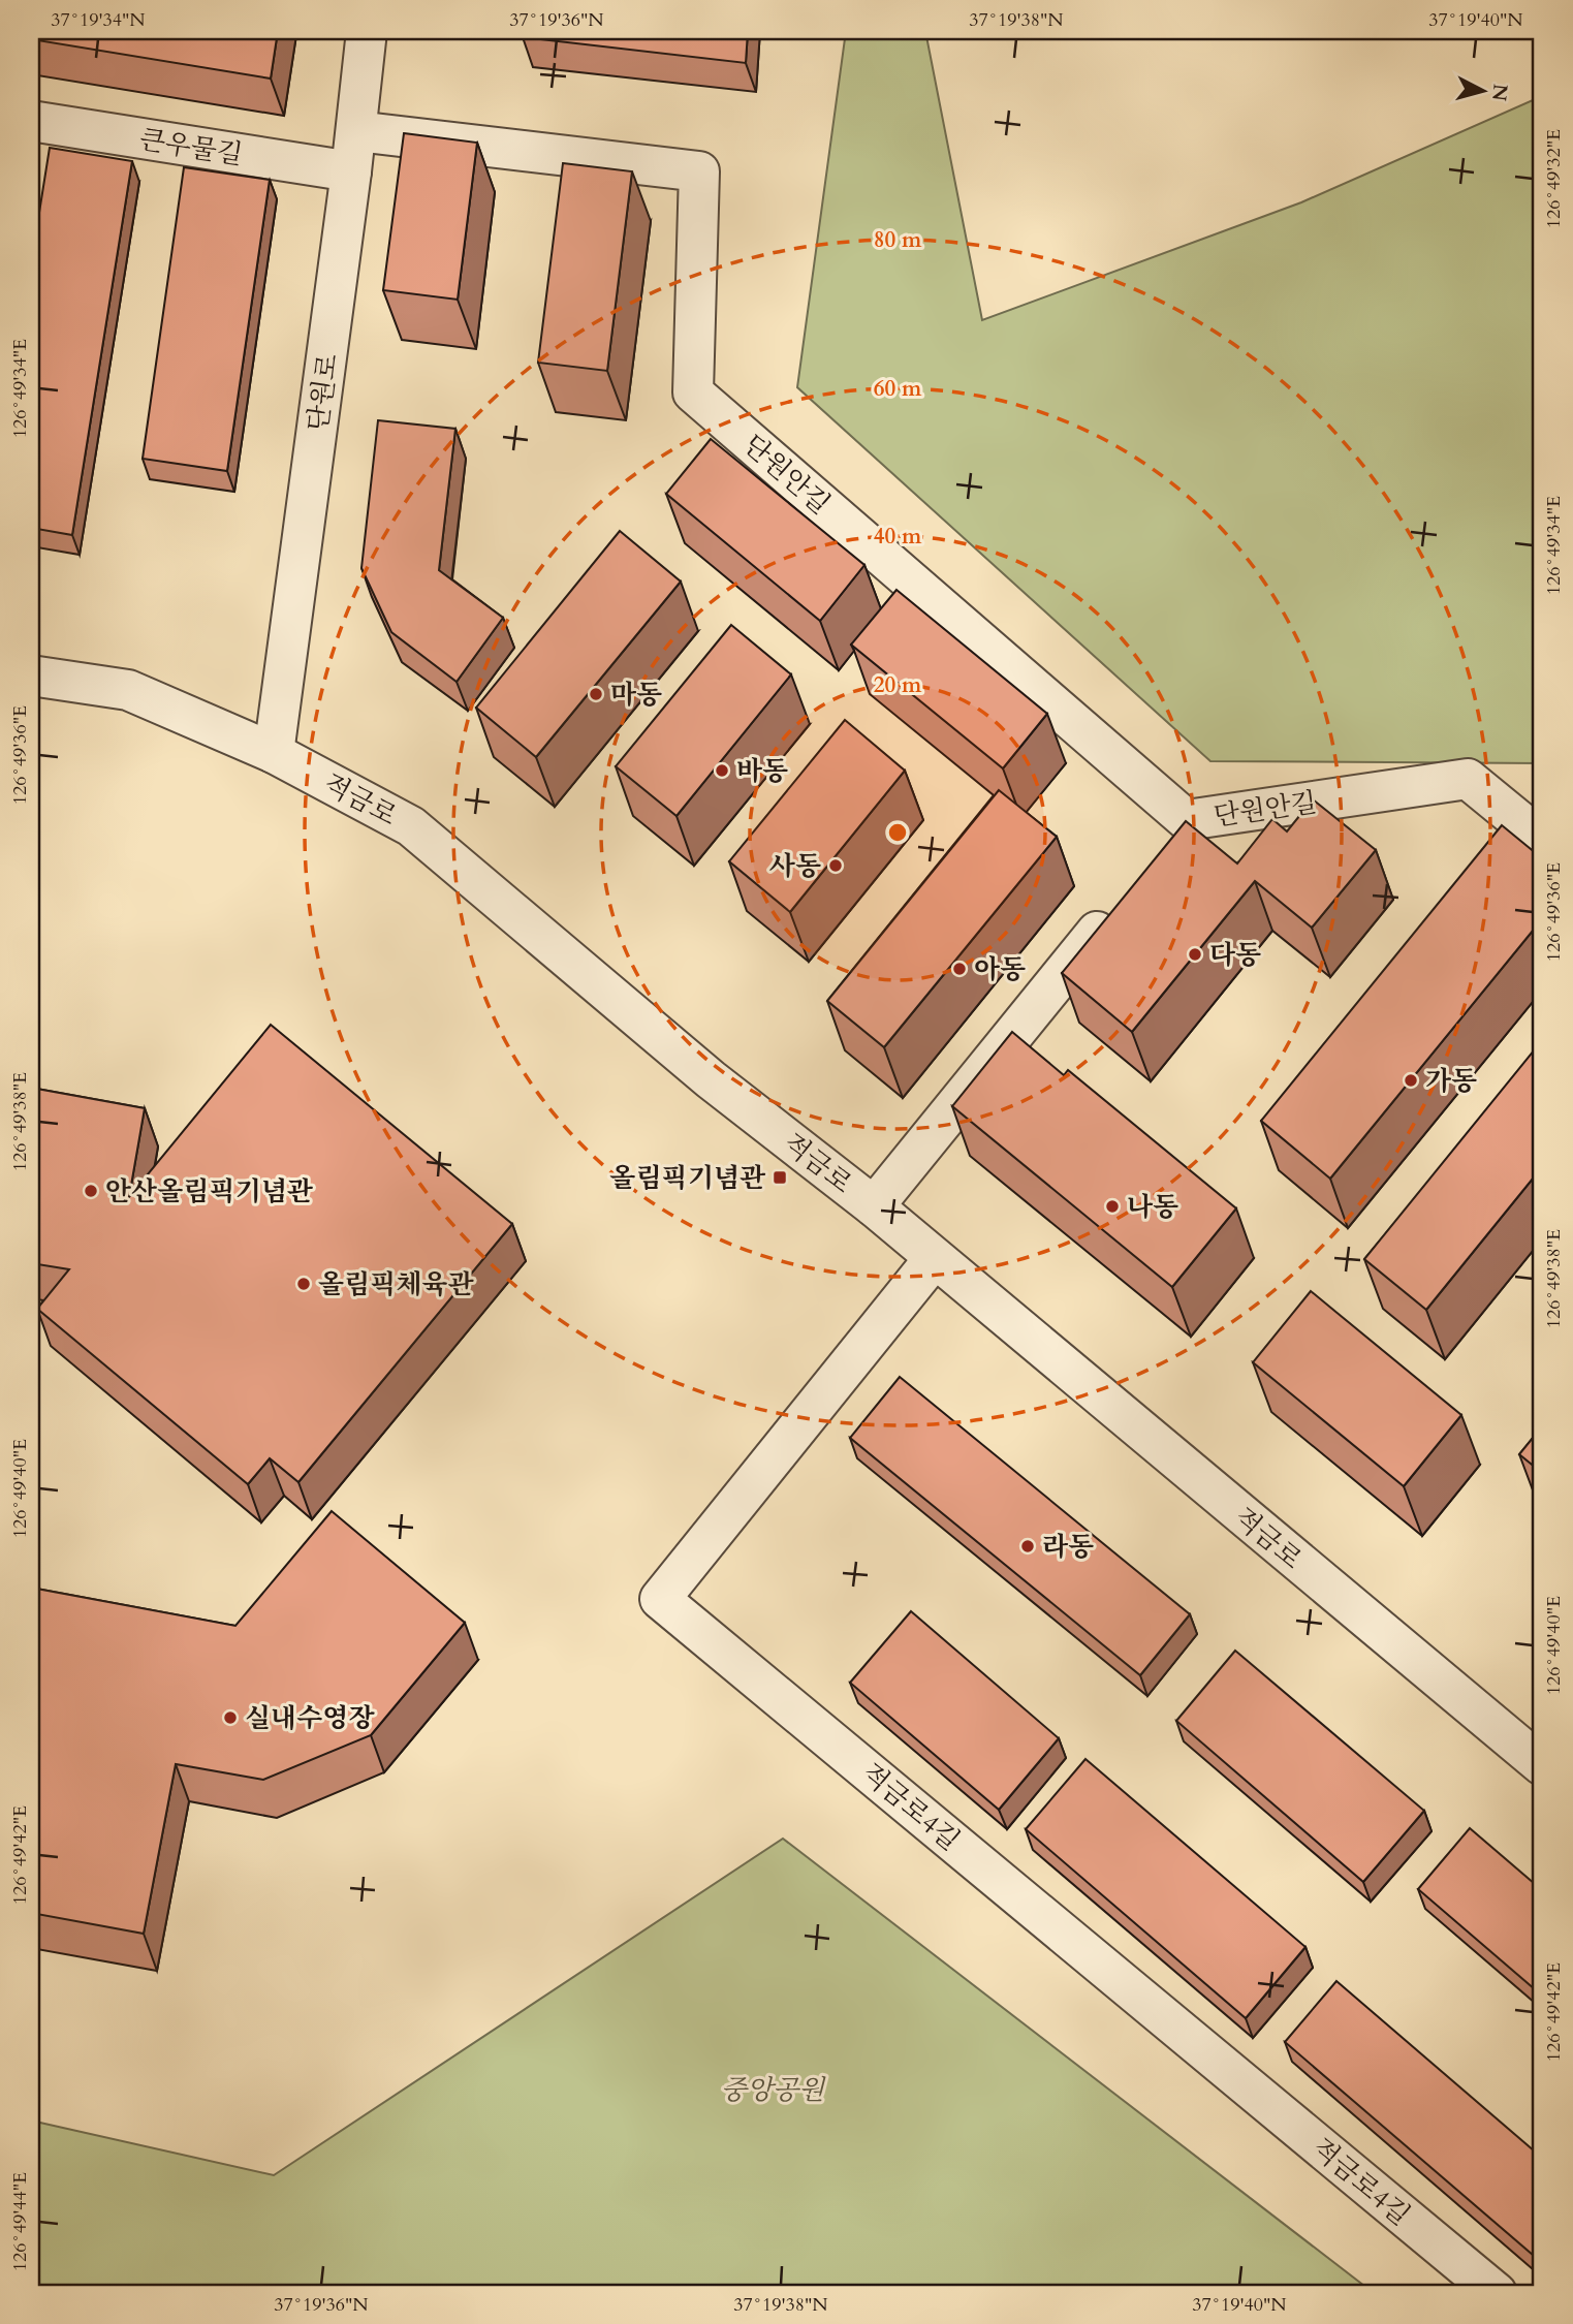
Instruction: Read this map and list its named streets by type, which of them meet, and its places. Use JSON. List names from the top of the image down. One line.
{"streets":{"street":["큰우물길","단원로","단원안길","적금로","적금로4길"]},"crossings":[["큰우물길","단원로"],["단원로","단원안길"],["단원로","적금로"],["적금로","적금로4길"]],"parks":["중앙공원"],"places":{"other":["마동","바동","사동","다동","아동","가동","안산올림픽기념관","나동","올림픽체육관","라동","실내수영장"],"transit":["올림픽기념관"]},"north":"right","coordinates":["37°19'34\"N","37°19'36\"N","37°19'38\"N","37°19'40\"N","126°49'32\"E","126°49'34\"E","126°49'36\"E","126°49'38\"E","126°49'40\"E","126°49'42\"E","126°49'44\"E"],"rings":["80 m","60 m","40 m","20 m"]}
